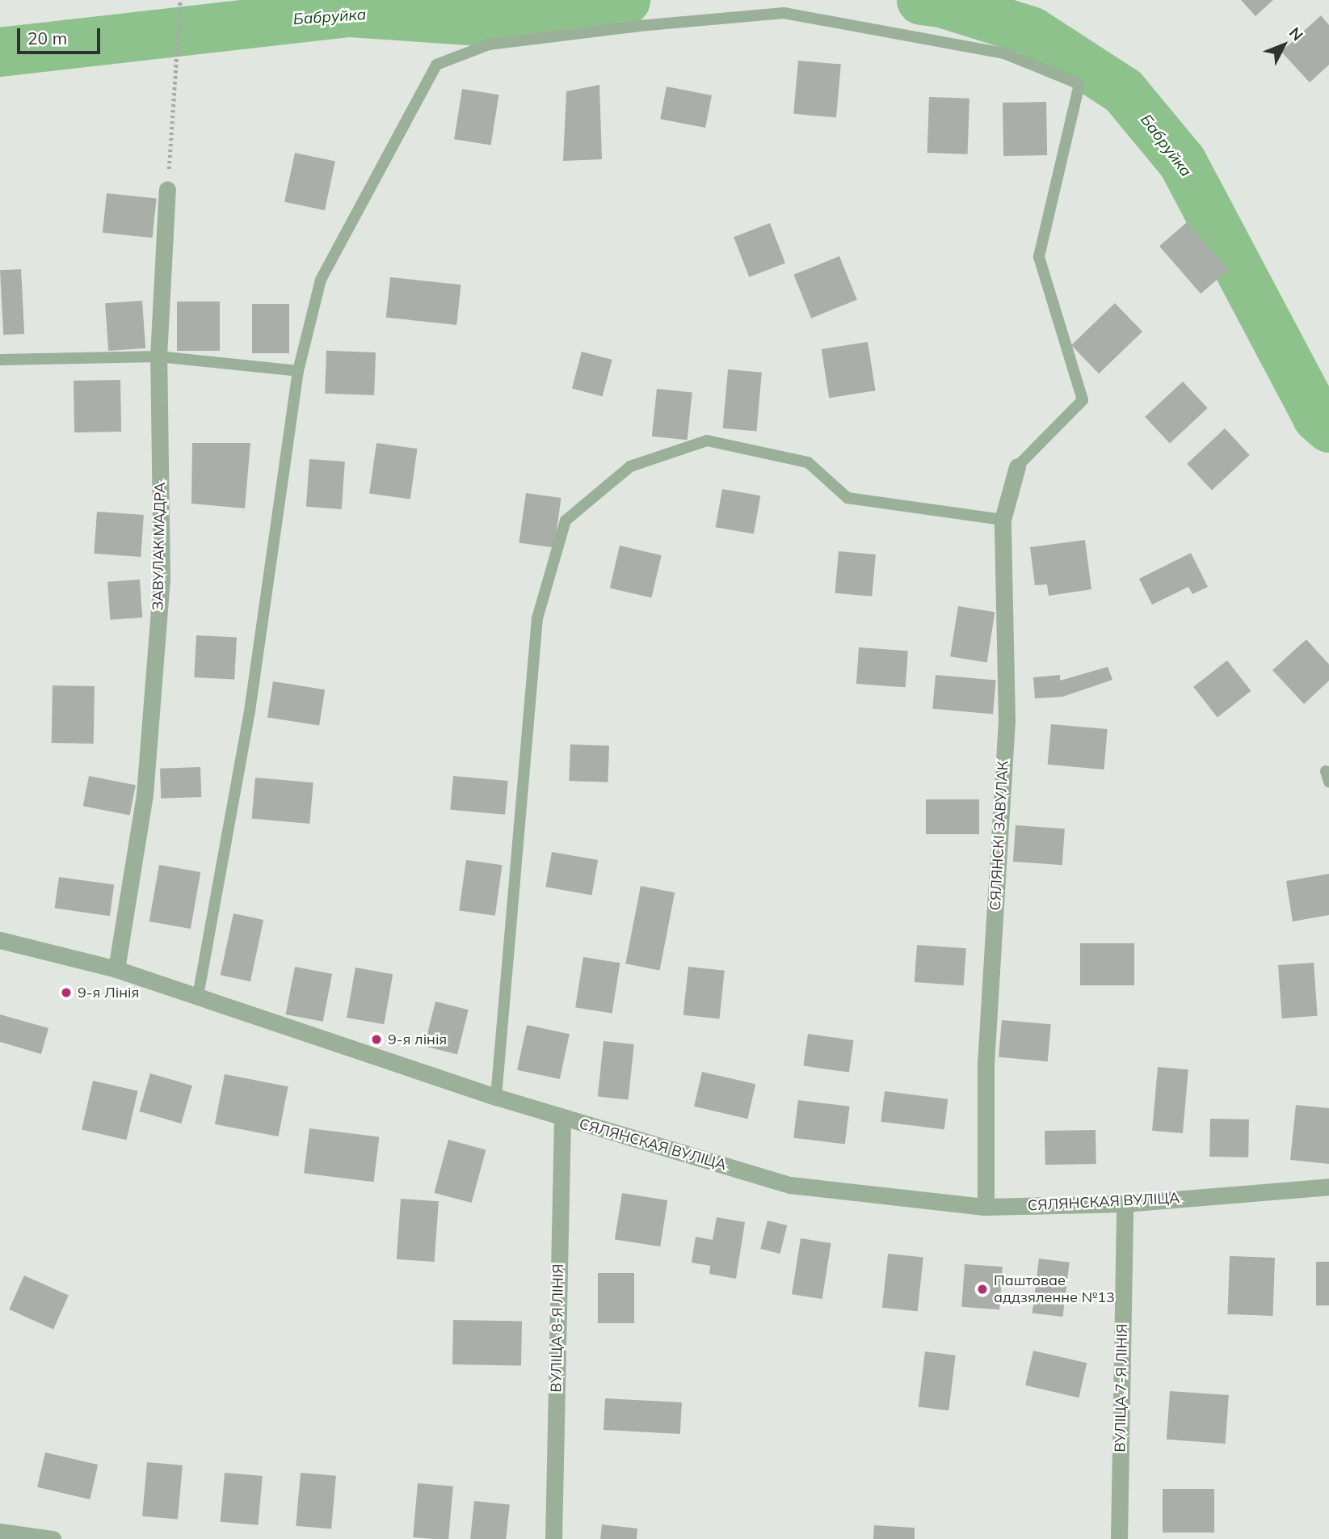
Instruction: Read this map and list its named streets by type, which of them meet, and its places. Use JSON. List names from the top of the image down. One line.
{"streets":{"street":["ЗАВУЛАК МАДРА","СЯЛЯНСКІ ЗАВУЛАК","СЯЛЯНСКАЯ ВУЛІЦА","ВУЛІЦА 8-Я ЛІНІЯ","ВУЛІЦА 7-Я ЛІНІЯ"]},"crossings":[["ЗАВУЛАК МАДРА","СЯЛЯНСКАЯ ВУЛІЦА"],["СЯЛЯНСКІ ЗАВУЛАК","СЯЛЯНСКАЯ ВУЛІЦА"],["СЯЛЯНСКАЯ ВУЛІЦА","ВУЛІЦА 8-Я ЛІНІЯ"],["СЯЛЯНСКАЯ ВУЛІЦА","ВУЛІЦА 7-Я ЛІНІЯ"]],"water":["Бабруйка"],"places":["9-я Лінія","9-я лінія","Паштовае аддзяленне №13"],"scale_bar":"20 m","north":"top right"}
